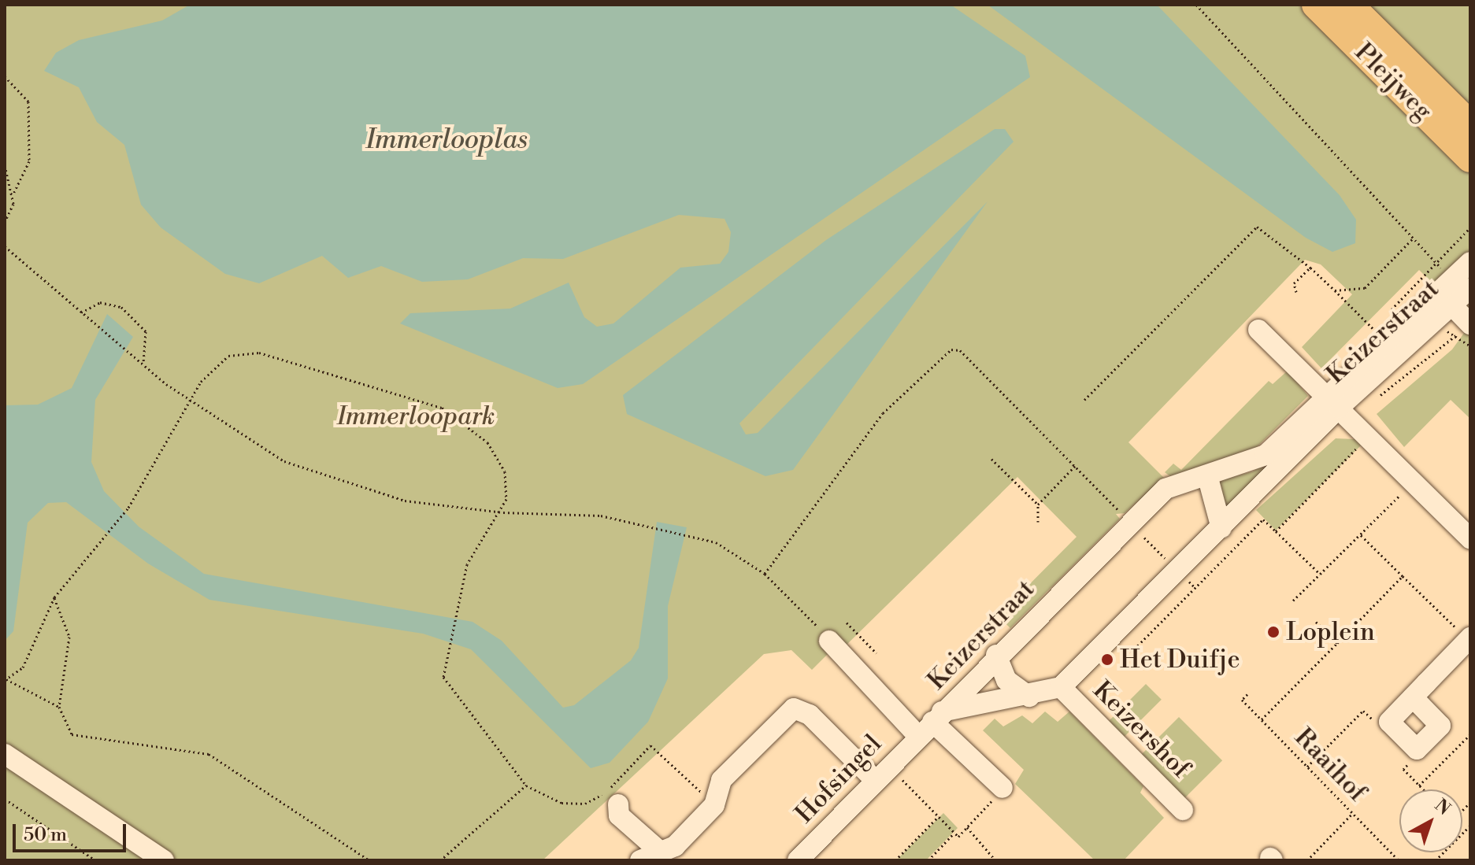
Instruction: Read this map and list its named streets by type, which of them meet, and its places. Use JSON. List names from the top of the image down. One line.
{"streets":{"highway":["Pleijweg"],"street":["Keizerstraat","Keizershof","Hofsingel"],"path":["Raaihof"]},"crossings":[["Keizerstraat","Keizershof"],["Keizerstraat","Hofsingel"]],"water":["Immerlooplas"],"parks":["Immerloopark"],"places":["Loplein","Het Duifje"],"scale_bar":"50 m","north":"top right"}
